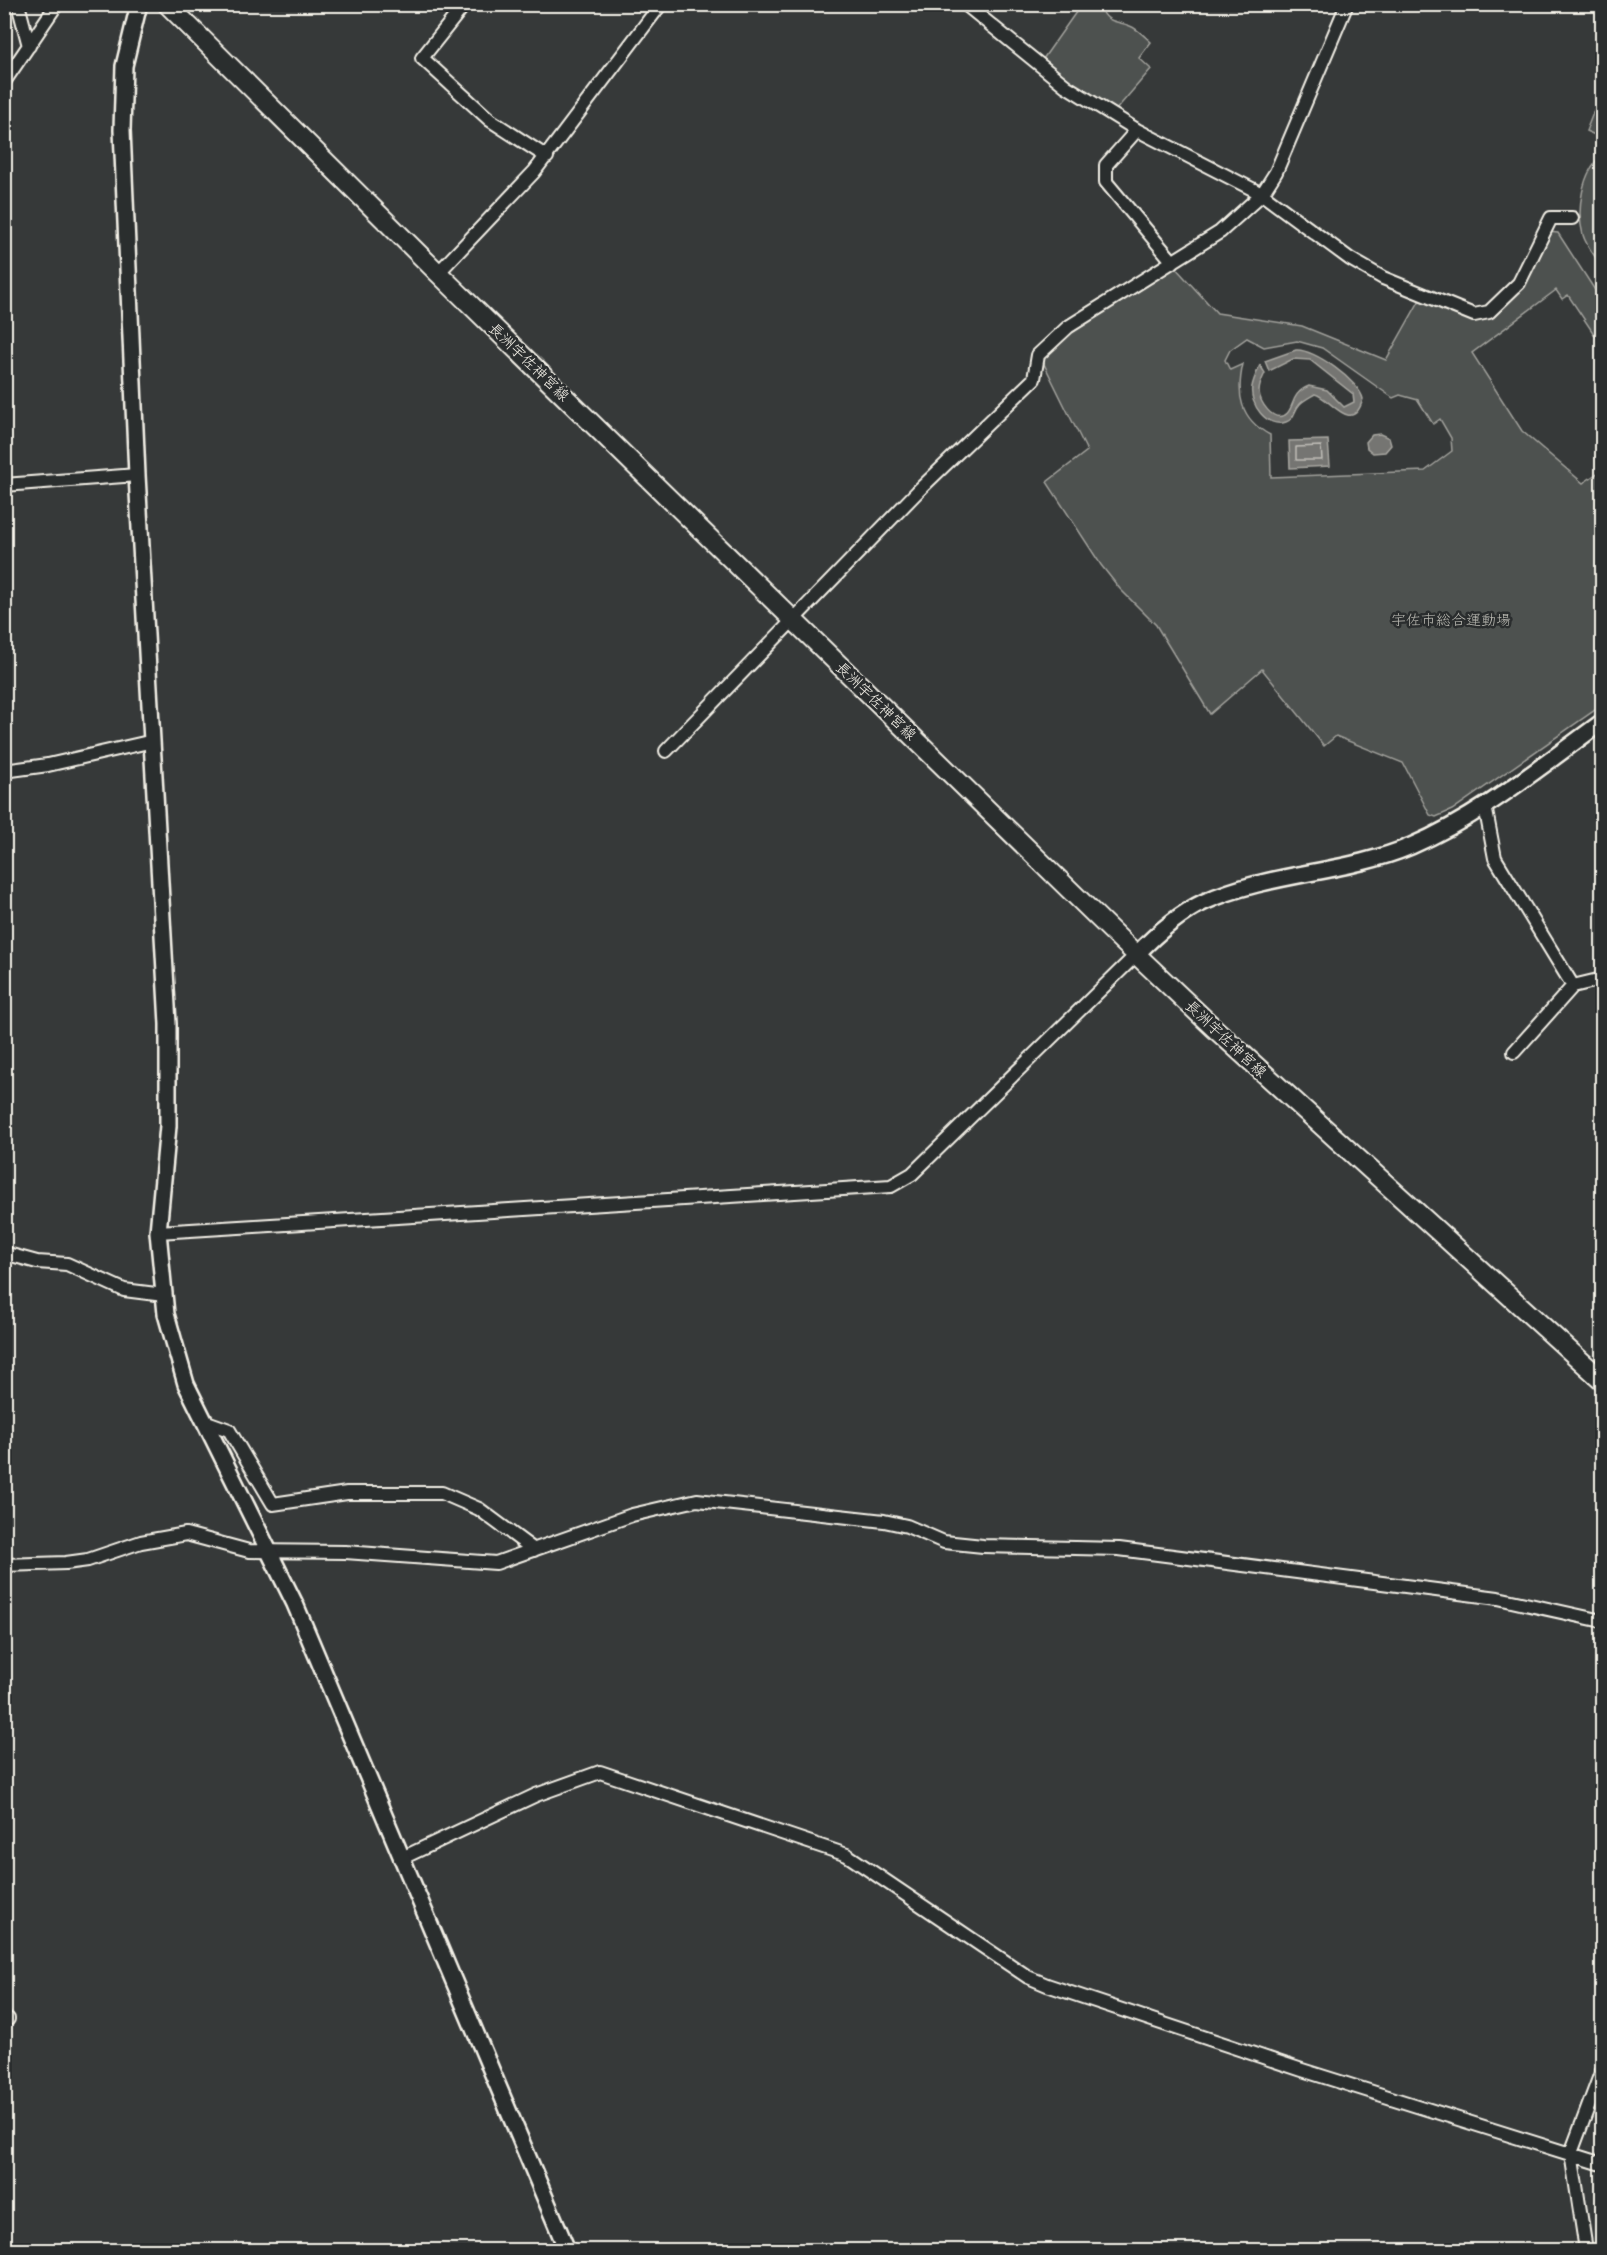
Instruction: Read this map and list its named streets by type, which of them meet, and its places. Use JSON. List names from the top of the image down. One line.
{"streets":{"main road":["長洲宇佐神宮線"]},"parks":["宇佐市総合運動場"]}
